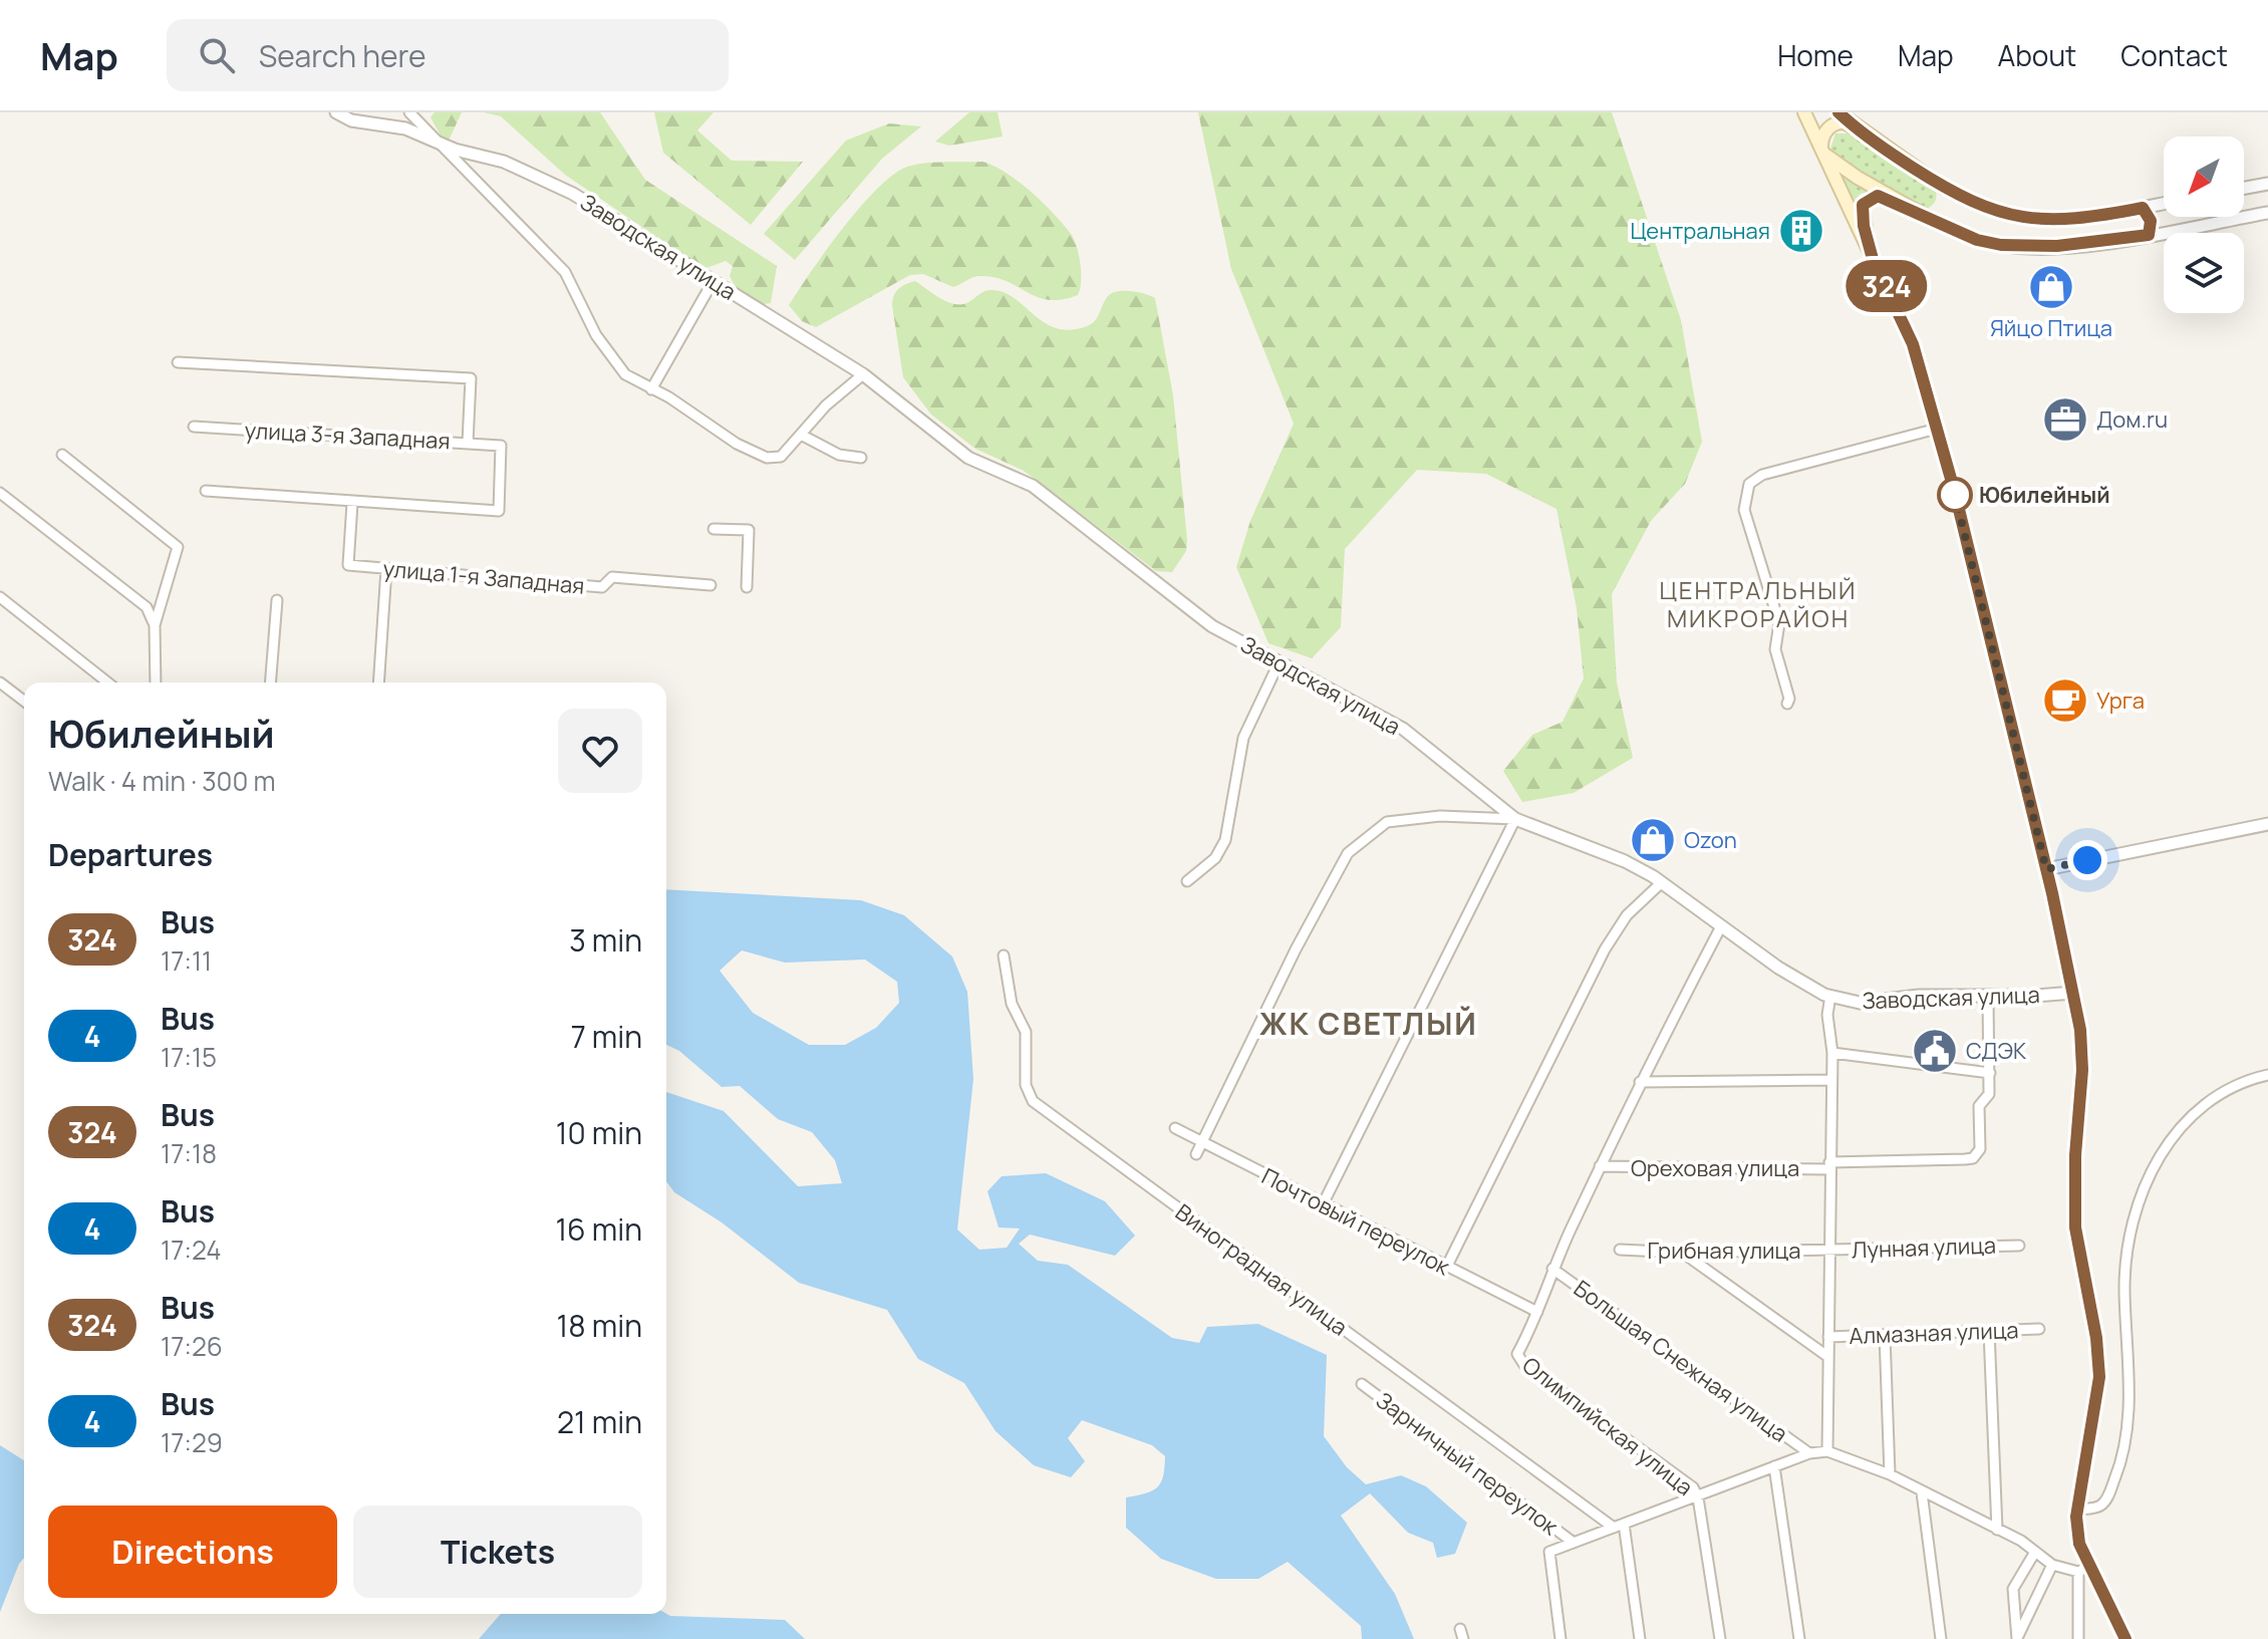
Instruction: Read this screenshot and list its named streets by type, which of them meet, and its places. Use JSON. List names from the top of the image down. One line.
{"streets":{"street":["Заводская улица","улица 3-я Западная","улица 1-я Западная","Ореховая улица","Почтовый переулок","Лунная улица","Грибная улица","Виноградная улица","Алмазная улица","Большая Снежная улица","Олимпийская улица","Зарничный переулок"]},"crossings":[["Заводская улица","Олимпийская улица"],["улица 3-я Западная","улица 1-я Западная"],["Ореховая улица","Олимпийская улица"],["Почтовый переулок","Олимпийская улица"],["Лунная улица","Грибная улица"],["Большая Снежная улица","Олимпийская улица"]],"districts":["ЦЕНТРАЛЬНЫЙ МИКРОРАЙОН","ЖК СВЕТЛЫЙ"],"places":{"building":["Центральная"],"shop":["Яйцо Птица","Ozon"],"office":["Дом.ru"],"other":["Юбилейный"],"cafe":["Урга"],"public building":["СДЭК"]},"lines":["bus line 324"],"north":"bottom left","page":{"header":"Map","search":"Search here","nav":["Home","Map","About","Contact"],"on_map":"324","heading":[["Юбилейный","Walk · 4 min · 300 m"],"Departures"],"list":[{"mark":"324","name":"Bus","note":"17:11","value":"3 min"},{"mark":"4","name":"Bus","note":"17:15","value":"7 min"},{"mark":"324","name":"Bus","note":"17:18","value":"10 min"},{"mark":"4","name":"Bus","note":"17:24","value":"16 min"},{"mark":"324","name":"Bus","note":"17:26","value":"18 min"},{"mark":"4","name":"Bus","note":"17:29","value":"21 min"}],"buttons":["Directions","Tickets"]}}
